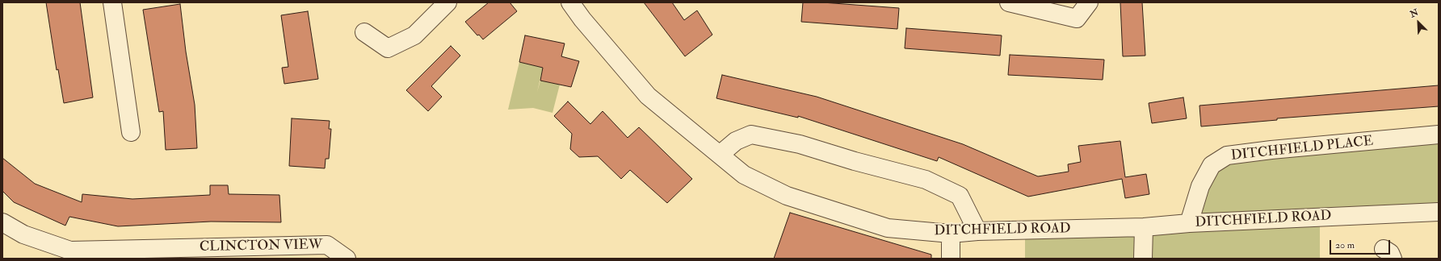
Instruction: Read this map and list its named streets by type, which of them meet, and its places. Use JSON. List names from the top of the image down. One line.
{"streets":{"street":["DITCHFIELD PLACE","DITCHFIELD ROAD","CLINCTON VIEW"]},"crossings":[["DITCHFIELD PLACE","DITCHFIELD ROAD"]],"scale_bar":"20 m","north":"top left"}
